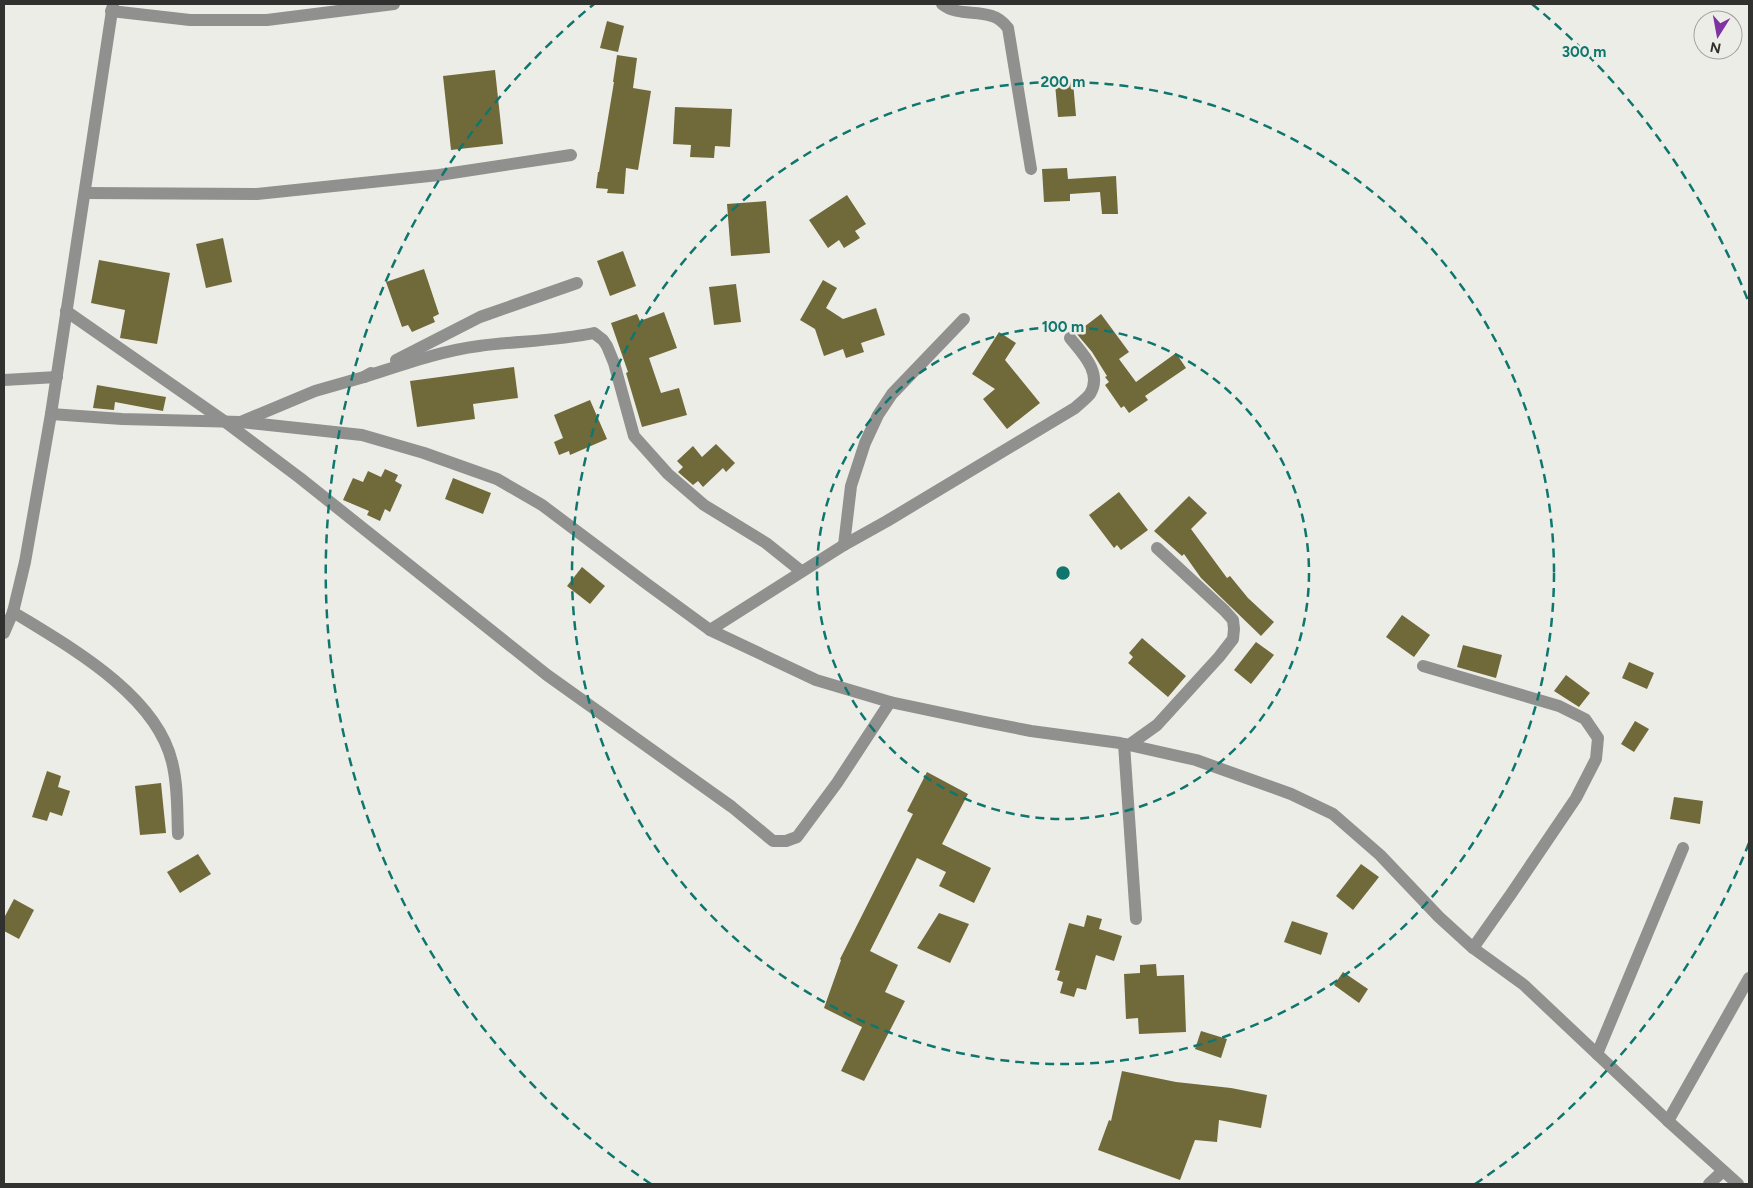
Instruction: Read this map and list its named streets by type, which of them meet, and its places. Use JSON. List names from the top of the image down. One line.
{"north":"bottom","rings":["300 m","200 m","100 m"]}
